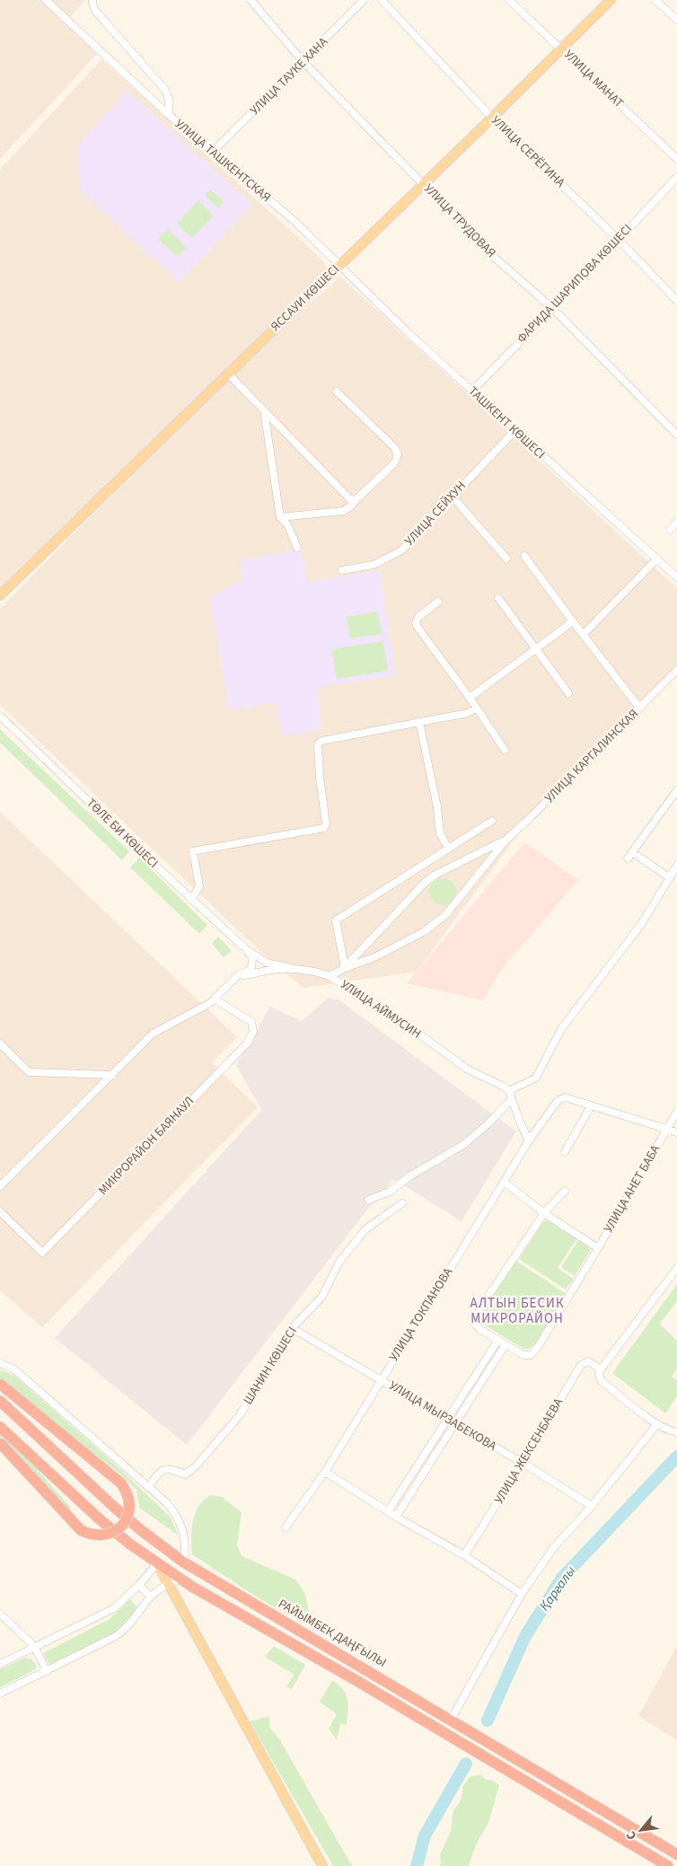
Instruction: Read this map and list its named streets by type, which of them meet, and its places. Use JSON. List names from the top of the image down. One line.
{"streets":{"highway":["РАЙЫМБЕК ДАҢҒЫЛЫ"],"main road":["ЯССАУИ КӨШЕСІ"],"street":["УЛИЦА ТАУКЕ ХАНА","УЛИЦА МАНАТ","УЛИЦА СЕРЁГИНА","УЛИЦА ТАШКЕНТСКАЯ","УЛИЦА ТРУДОВАЯ","ФАРИДА ШАРИПОВА КӨШЕСІ","ТАШКЕНТ КӨШЕСІ","УЛИЦА СЕЙХУН","УЛИЦА КАРГАЛИНСКАЯ","ТӨЛЕ БИ КӨШЕСІ","УЛИЦА АЙМУСИН","МИКРОРАЙОН БАЯНАУЛ","УЛИЦА АНЕТ БАБА","УЛИЦА ТОКПАНОВА","ШАНИН КӨШЕСІ","УЛИЦА МЫРЗАБЕКОВА","УЛИЦА ЖЕКСЕНБАЕВА"]},"crossings":[["УЛИЦА ТАУКЕ ХАНА","УЛИЦА ТАШКЕНТСКАЯ"],["УЛИЦА ТАУКЕ ХАНА","УЛИЦА ТРУДОВАЯ"],["УЛИЦА МАНАТ","ЯССАУИ КӨШЕСІ"],["УЛИЦА СЕРЁГИНА","ФАРИДА ШАРИПОВА КӨШЕСІ"],["УЛИЦА СЕРЁГИНА","ЯССАУИ КӨШЕСІ"],["УЛИЦА ТАШКЕНТСКАЯ","ЯССАУИ КӨШЕСІ"],["УЛИЦА ТАШКЕНТСКАЯ","ТАШКЕНТ КӨШЕСІ"],["УЛИЦА ТРУДОВАЯ","ФАРИДА ШАРИПОВА КӨШЕСІ"],["УЛИЦА ТРУДОВАЯ","ЯССАУИ КӨШЕСІ"],["ФАРИДА ШАРИПОВА КӨШЕСІ","ТАШКЕНТ КӨШЕСІ"],["ЯССАУИ КӨШЕСІ","ТАШКЕНТ КӨШЕСІ"],["ТАШКЕНТ КӨШЕСІ","УЛИЦА СЕЙХУН"],["ТӨЛЕ БИ КӨШЕСІ","УЛИЦА АЙМУСИН"],["УЛИЦА ТОКПАНОВА","УЛИЦА МЫРЗАБЕКОВА"],["ШАНИН КӨШЕСІ","УЛИЦА МЫРЗАБЕКОВА"],["УЛИЦА МЫРЗАБЕКОВА","УЛИЦА ЖЕКСЕНБАЕВА"]],"districts":["АЛТЫН БЕСИК МИКРОРАЙОН"],"water":["Қарғалы"],"north":"bottom left"}
